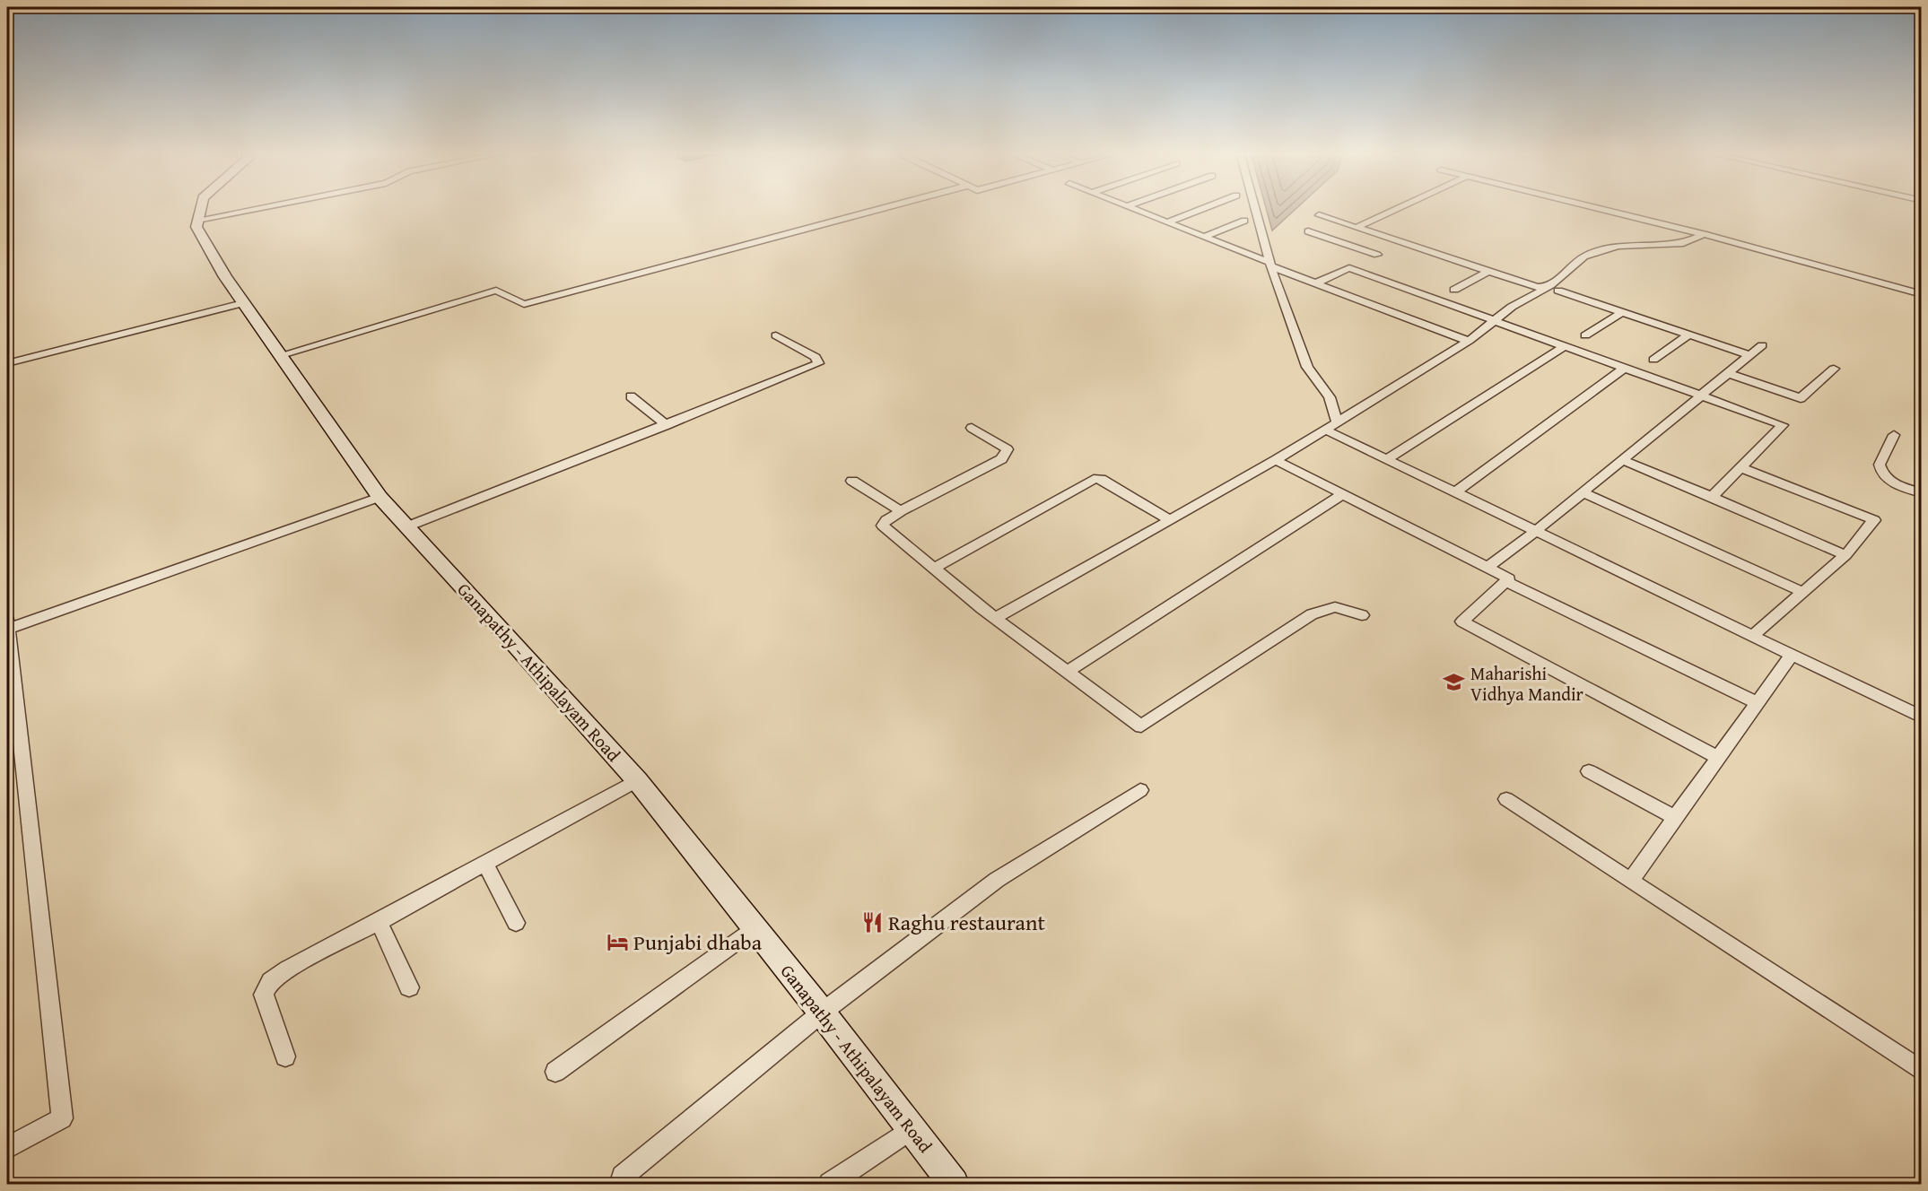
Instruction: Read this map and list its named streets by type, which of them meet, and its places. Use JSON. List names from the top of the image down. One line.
{"streets":{"main road":["Ganapathy - Athipalayam Road"]},"places":{"school or university":["Maharishi Vidhya Mandir"],"restaurant":["Raghu restaurant"],"hotel":["Punjabi dhaba"]}}
